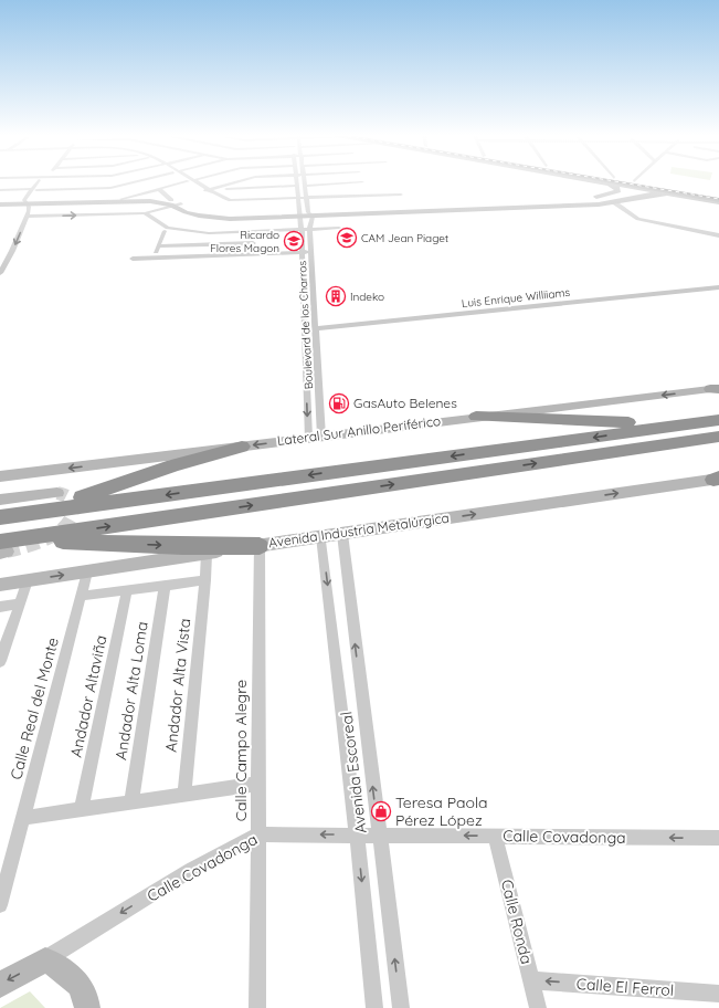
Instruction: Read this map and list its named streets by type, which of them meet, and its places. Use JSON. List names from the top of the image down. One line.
{"streets":{"main road":["Lateral Sur Anillo Periférico","Avenida Industria Metalúrgica"],"street":["Luis Enrique Williiams","Boulevard de los Charros","Andador Alta Vista","Andador Alta Loma","Andador Altaviña","Calle Real del Monte","Calle Campo Alegre","Avenida Escoreal","Calle Covadonga","Calle Ronda","Calle El Ferrol"]},"crossings":[["Luis Enrique Williiams","Boulevard de los Charros"],["Boulevard de los Charros","Lateral Sur Anillo Periférico"],["Avenida Industria Metalúrgica","Andador Alta Vista"],["Avenida Industria Metalúrgica","Calle Real del Monte"],["Avenida Industria Metalúrgica","Calle Campo Alegre"],["Avenida Industria Metalúrgica","Avenida Escoreal"],["Calle Campo Alegre","Calle Covadonga"],["Avenida Escoreal","Calle Covadonga"],["Calle Covadonga","Calle Ronda"],["Calle Ronda","Calle El Ferrol"]],"one_way":["Lateral Sur Anillo Periférico","Avenida Industria Metalúrgica","Calle Covadonga","Calle El Ferrol"],"places":{"school or university":["CAM Jean Piaget","Ricardo Flores Magon"],"building":["Indeko"],"fuel station":["GasAuto Belenes"],"shop":["Teresa Paola Pérez López"]}}
